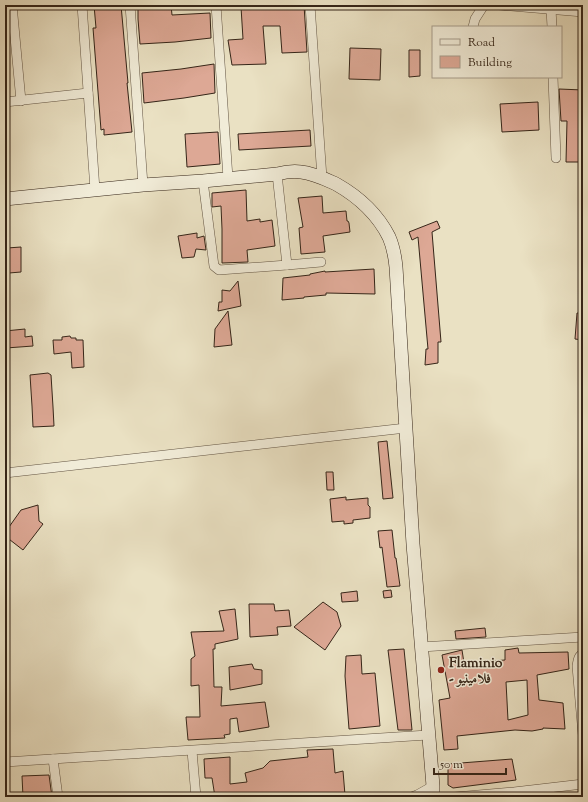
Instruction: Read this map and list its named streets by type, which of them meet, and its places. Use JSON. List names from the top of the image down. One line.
{"places":["Flaminio - فلامينيو"],"legend":["Road","Building"],"scale_bar":"50 m"}
